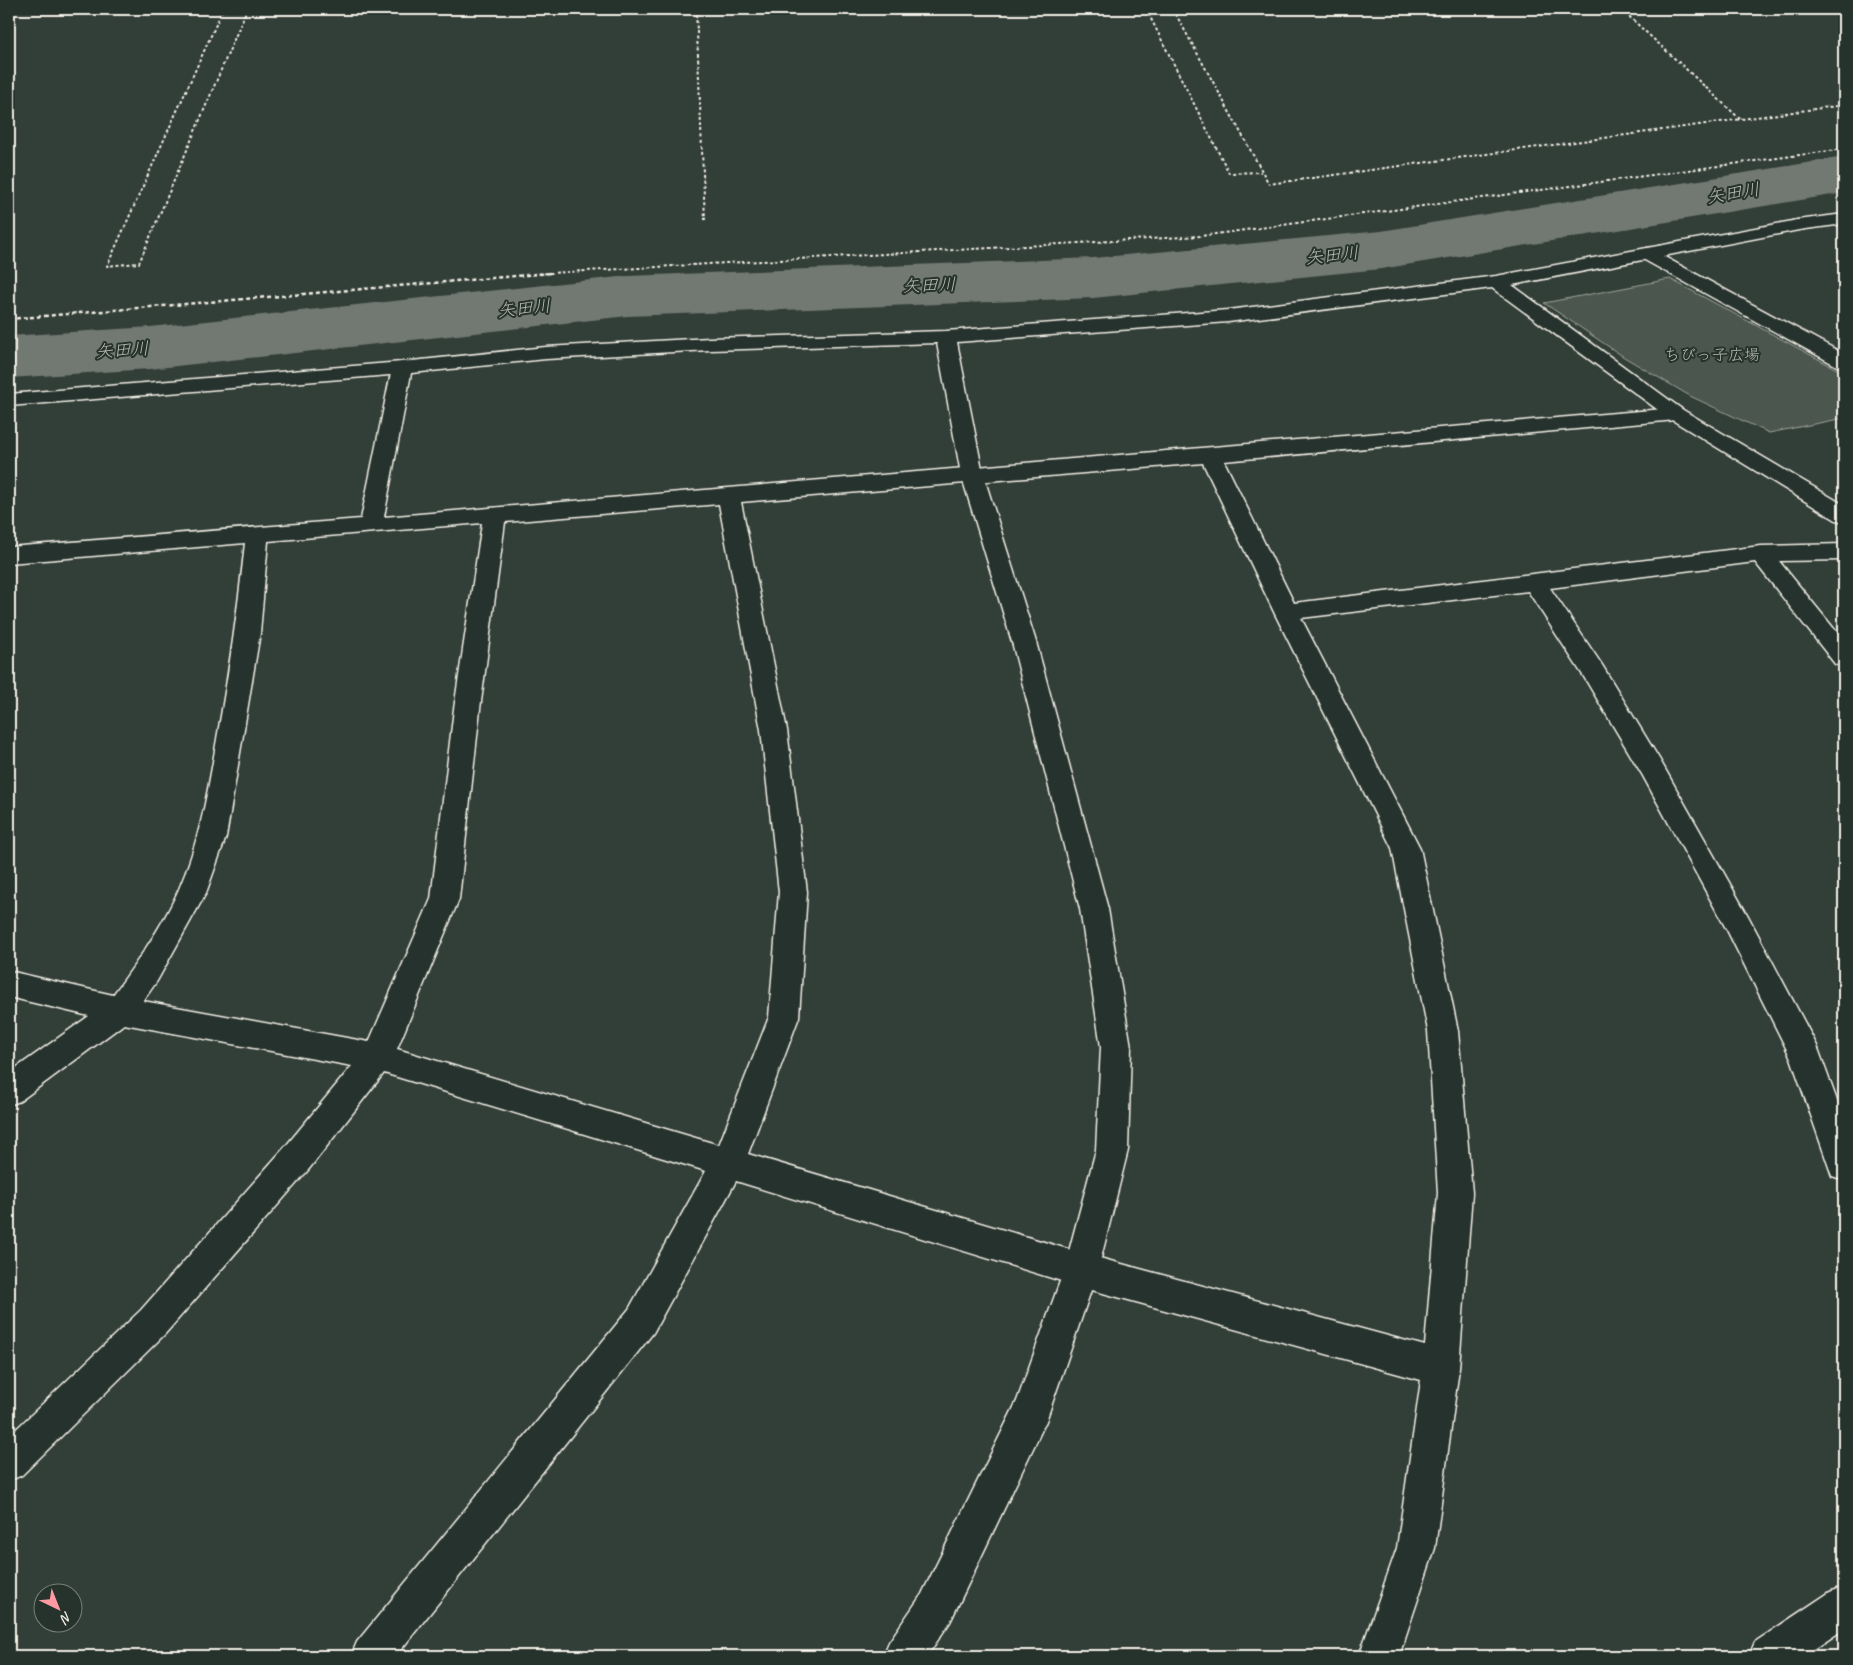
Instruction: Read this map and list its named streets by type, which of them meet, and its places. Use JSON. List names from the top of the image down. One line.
{"water":["矢田川"],"parks":["ちびっ子広場"],"north":"bottom right"}
